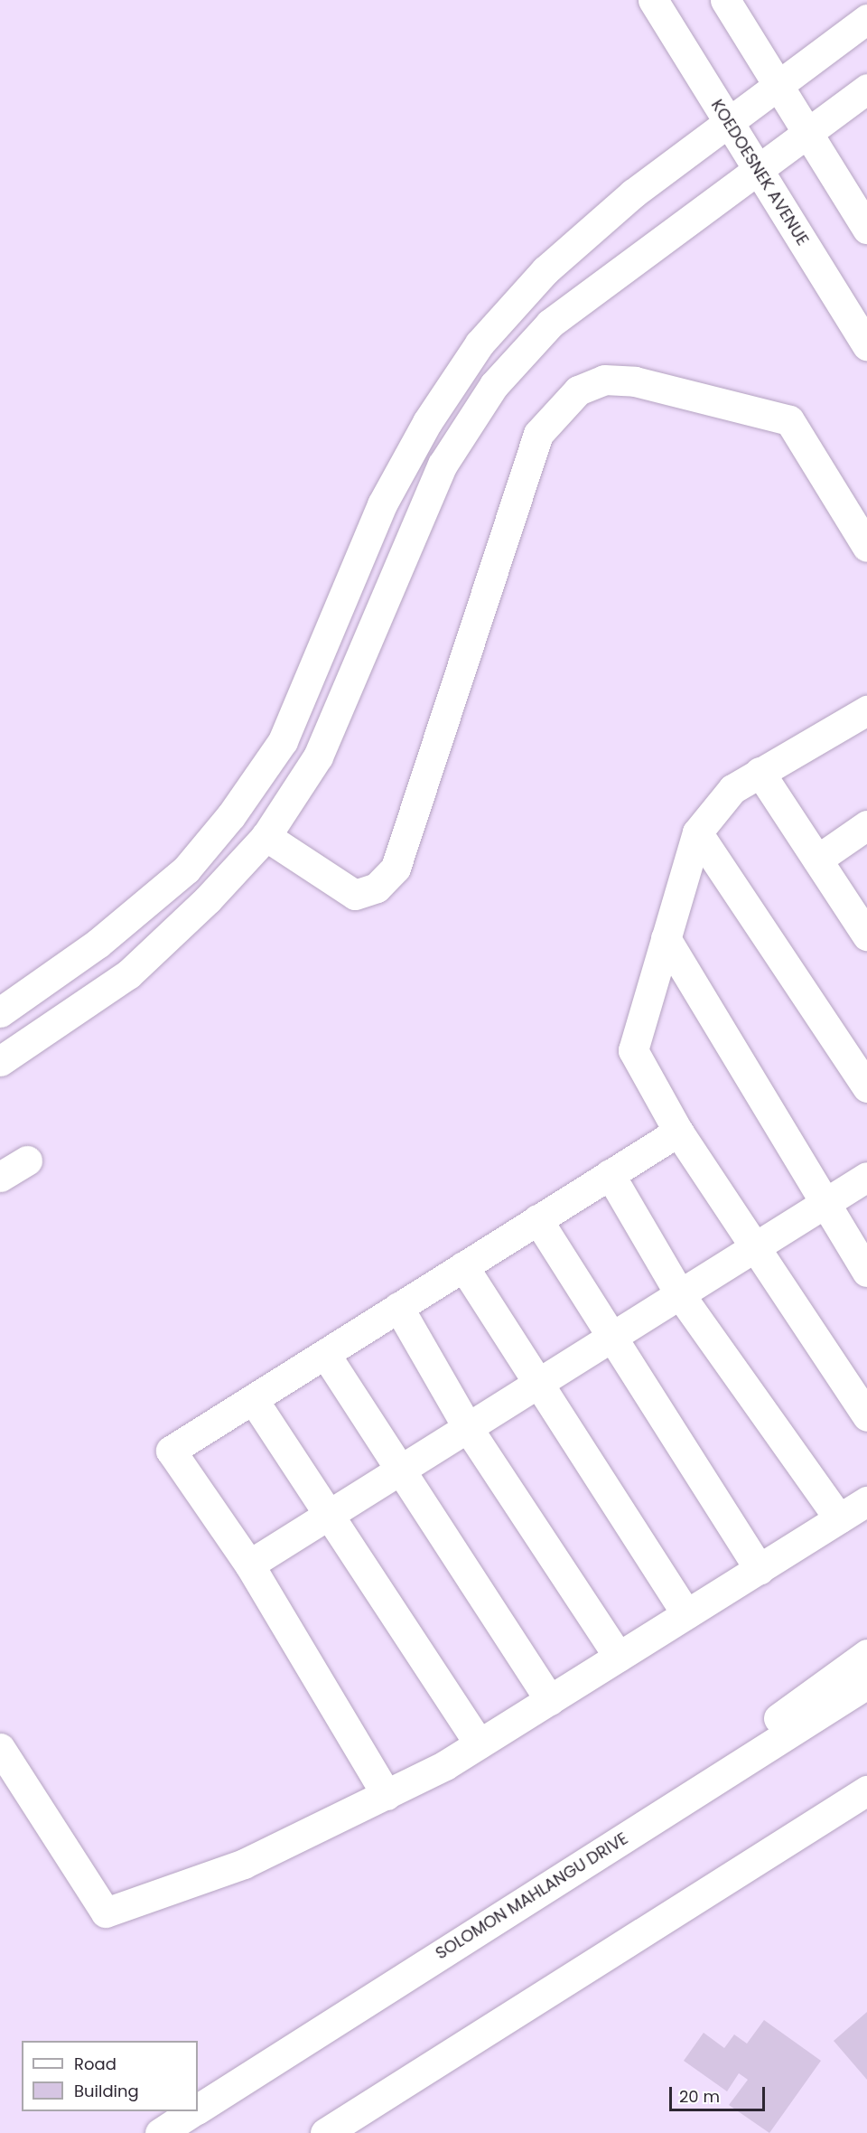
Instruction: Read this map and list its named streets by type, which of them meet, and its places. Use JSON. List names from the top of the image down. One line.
{"streets":{"street":["KOEDOESNEK AVENUE","SOLOMON MAHLANGU DRIVE"]},"legend":["Road","Building"],"scale_bar":"20 m"}
